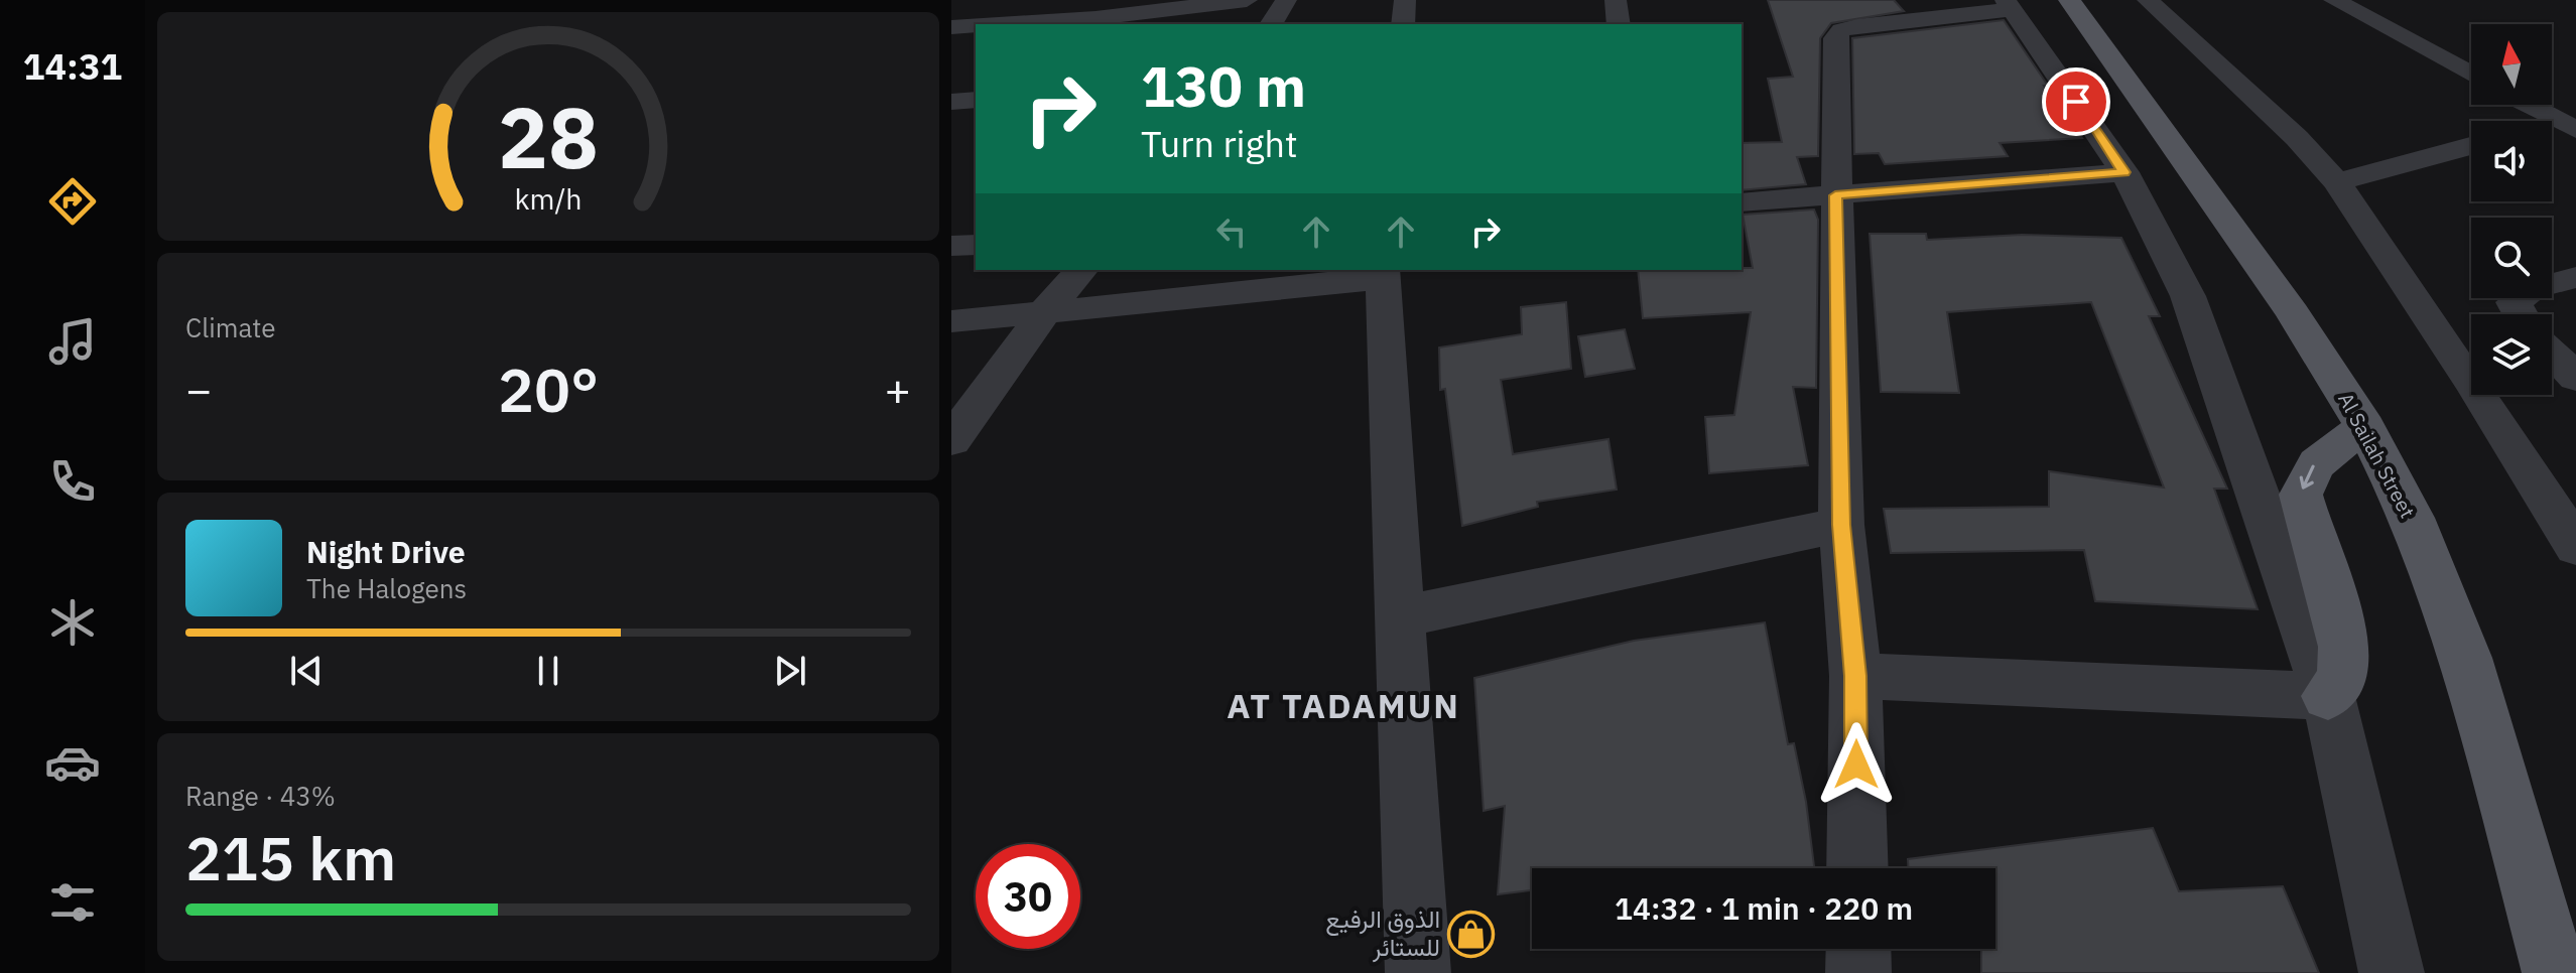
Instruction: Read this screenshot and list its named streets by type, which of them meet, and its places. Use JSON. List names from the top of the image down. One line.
{"streets":{"main road":["Al Sailah Street"]},"districts":["AT TADAMUN"],"places":{"shop":["الذوق الرفيع للستائر"]},"north":"top","page":{"tabs":"14:31","turn":["130 m","Turn right"],"tile":["Climate",["Range · 43%","215 km"]],"heat":["−","20°","+"],"song":["Night Drive","The Halogens"],"limit":"30","trip":"14:32 · 1 min · 220 m","gauge":["28","km/h"]}}
